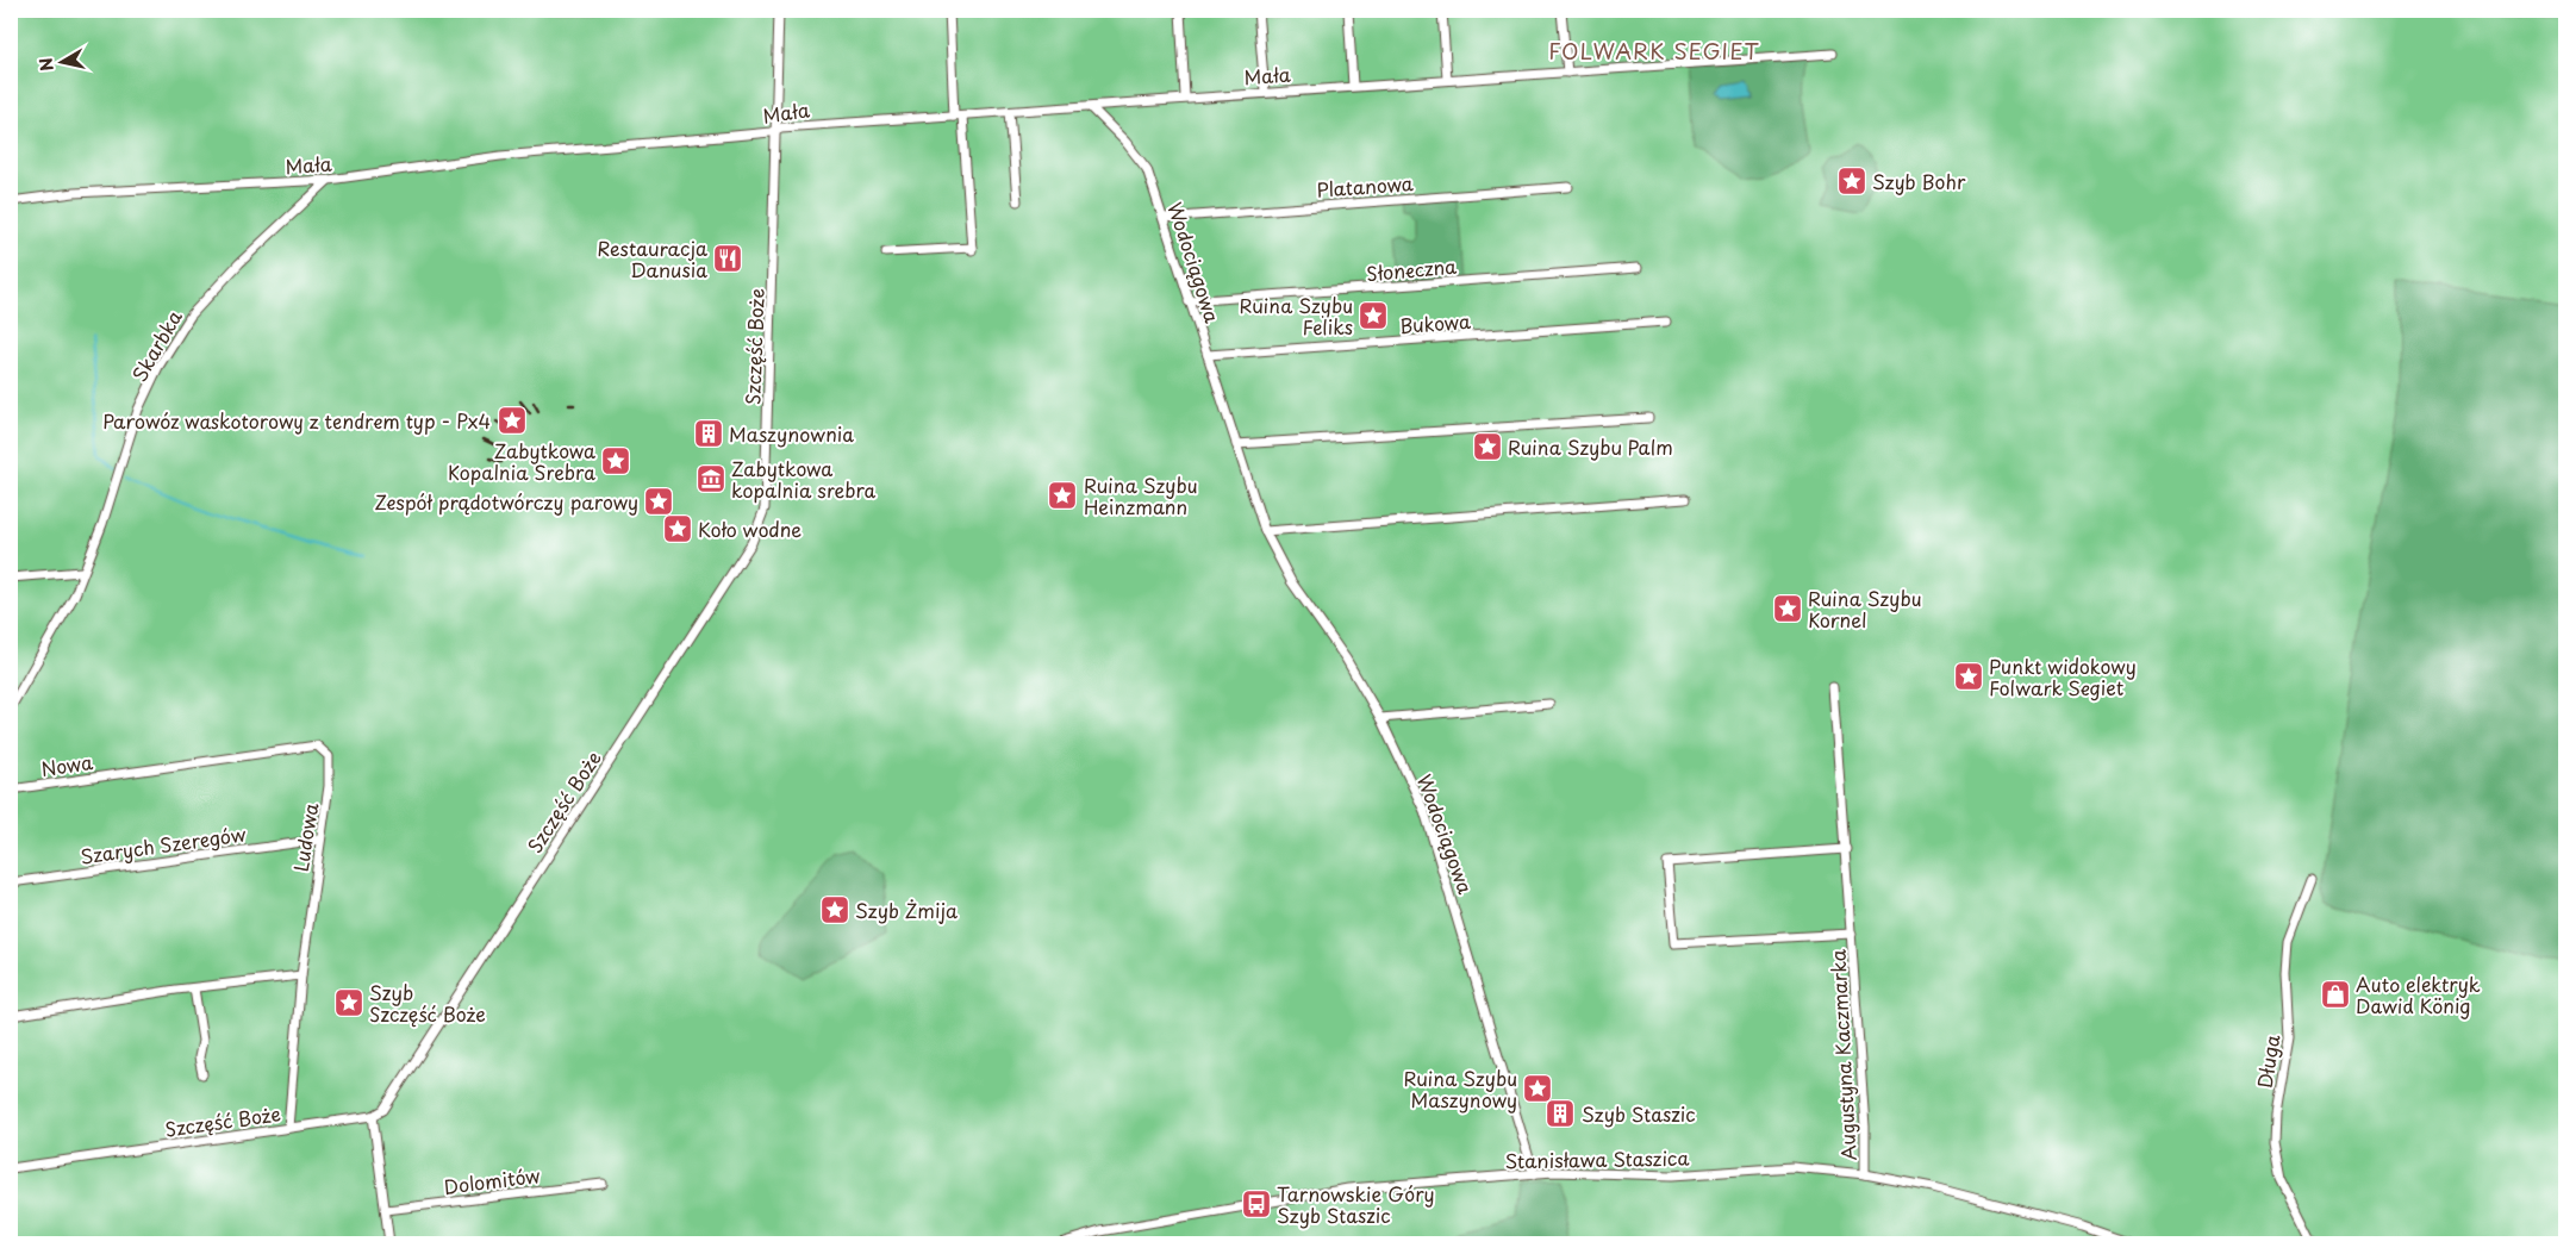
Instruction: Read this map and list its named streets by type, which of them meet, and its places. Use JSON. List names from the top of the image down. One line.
{"streets":{"street":["Mała","Platanowa","Wodociągowa","Słoneczna","Bukowa","Skarbka","Szczęść Boże","Nowa","Ludowa","Szarych Szeregów","Augustyna Kaczmarka","Długa","Stanisława Staszica","Dolomitów"]},"crossings":[["Mała","Wodociągowa"],["Mała","Skarbka"],["Mała","Szczęść Boże"],["Platanowa","Wodociągowa"],["Wodociągowa","Słoneczna"],["Wodociągowa","Bukowa"],["Wodociągowa","Stanisława Staszica"],["Szczęść Boże","Ludowa"],["Nowa","Ludowa"],["Ludowa","Szarych Szeregów"],["Augustyna Kaczmarka","Stanisława Staszica"]],"districts":["FOLWARK SEGIET"],"places":{"place":["Szyb Bohr","Ruina Szybu Feliks","Parowóz waskotorowy z tendrem typ - Px4","Ruina Szybu Palm","Zabytkowa Kopalnia Srebra","Ruina Szybu Heinzmann","Zespół prądotwórczy parowy","Koło wodne","Ruina Szybu Kornel","Punkt widokowy Folwark Segiet","Szyb Żmija","Szyb Szczęść Boże","Ruina Szybu Maszynowy"],"restaurant":["Restauracja Danusia"],"building":["Maszynownia","Szyb Staszic"],"museum":["Zabytkowa kopalnia srebra"],"shop":["Auto elektryk Dawid König"],"bus stop":["Tarnowskie Góry Szyb Staszic"]},"north":"left"}
